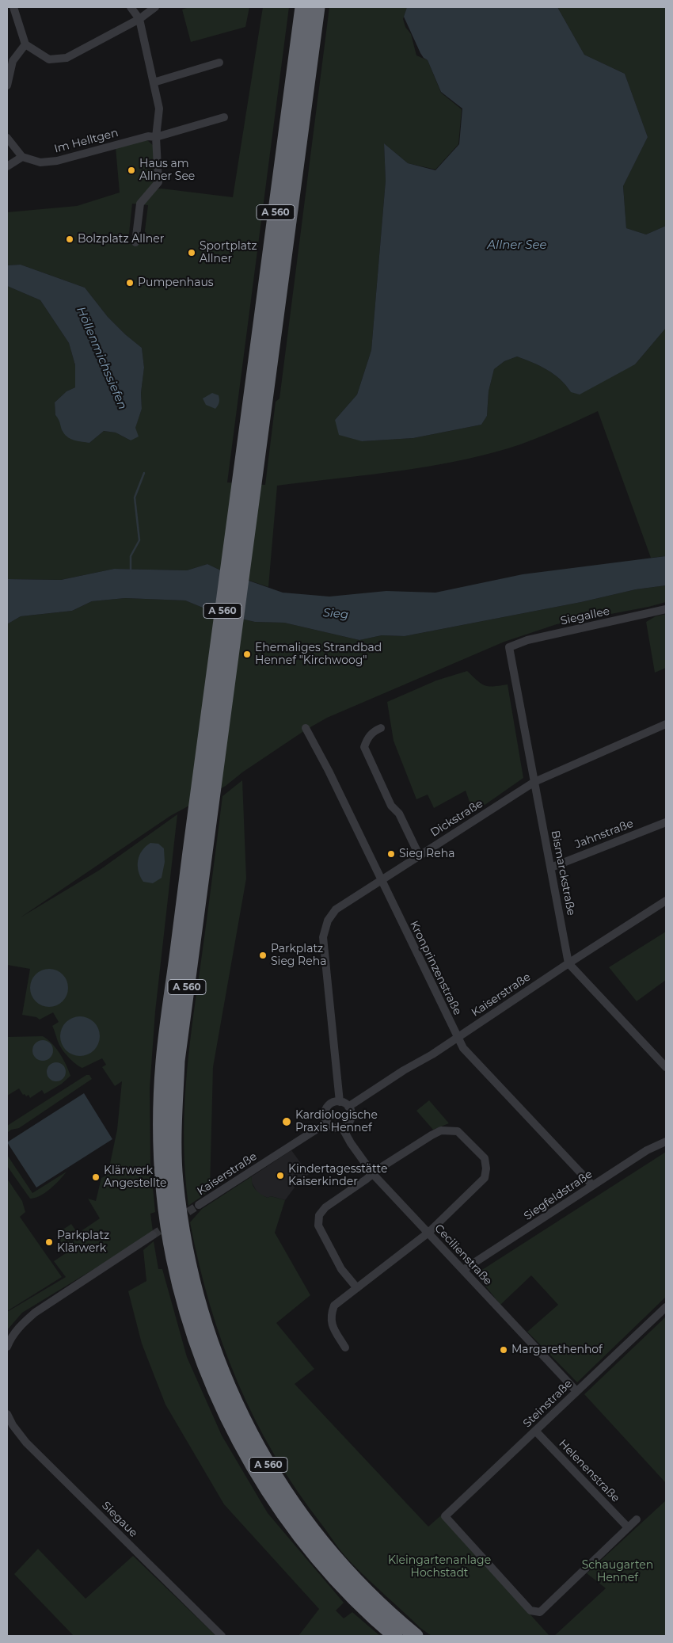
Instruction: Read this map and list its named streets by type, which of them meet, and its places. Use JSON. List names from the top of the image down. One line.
{"streets":{"highway":["A 560"],"street":["Im Helltgen","Siegallee","Dickstraße","Jahnstraße","Bismarckstraße","Kronprinzenstraße","Kaiserstraße","Siegfeldstraße","Cecilienstraße","Steinstraße","Helenenstraße","Siegaue"]},"crossings":[["Siegallee","Bismarckstraße"],["Dickstraße","Bismarckstraße"],["Dickstraße","Kronprinzenstraße"],["Dickstraße","Kaiserstraße"],["Dickstraße","Cecilienstraße"],["Jahnstraße","Bismarckstraße"],["Bismarckstraße","Kaiserstraße"],["Kronprinzenstraße","Kaiserstraße"],["Kronprinzenstraße","Siegfeldstraße"],["Kaiserstraße","Cecilienstraße"],["Siegfeldstraße","Cecilienstraße"],["Cecilienstraße","Steinstraße"],["Steinstraße","Helenenstraße"]],"water":["Allner See","Höllenmichssiefen","Sieg"],"parks":["Kleingartenanlage Hochstadt","Schaugarten Hennef"],"places":["Haus am Allner See","Bolzplatz Allner","Sportplatz Allner","Pumpenhaus","Ehemaliges Strandbad Hennef \"Kirchwoog\"","Sieg Reha","Parkplatz Sieg Reha","Kardiologische Praxis Hennef","Kindertagesstätte Kaiserkinder","Klärwerk Angestellte","Parkplatz Klärwerk","Margarethenhof"]}
